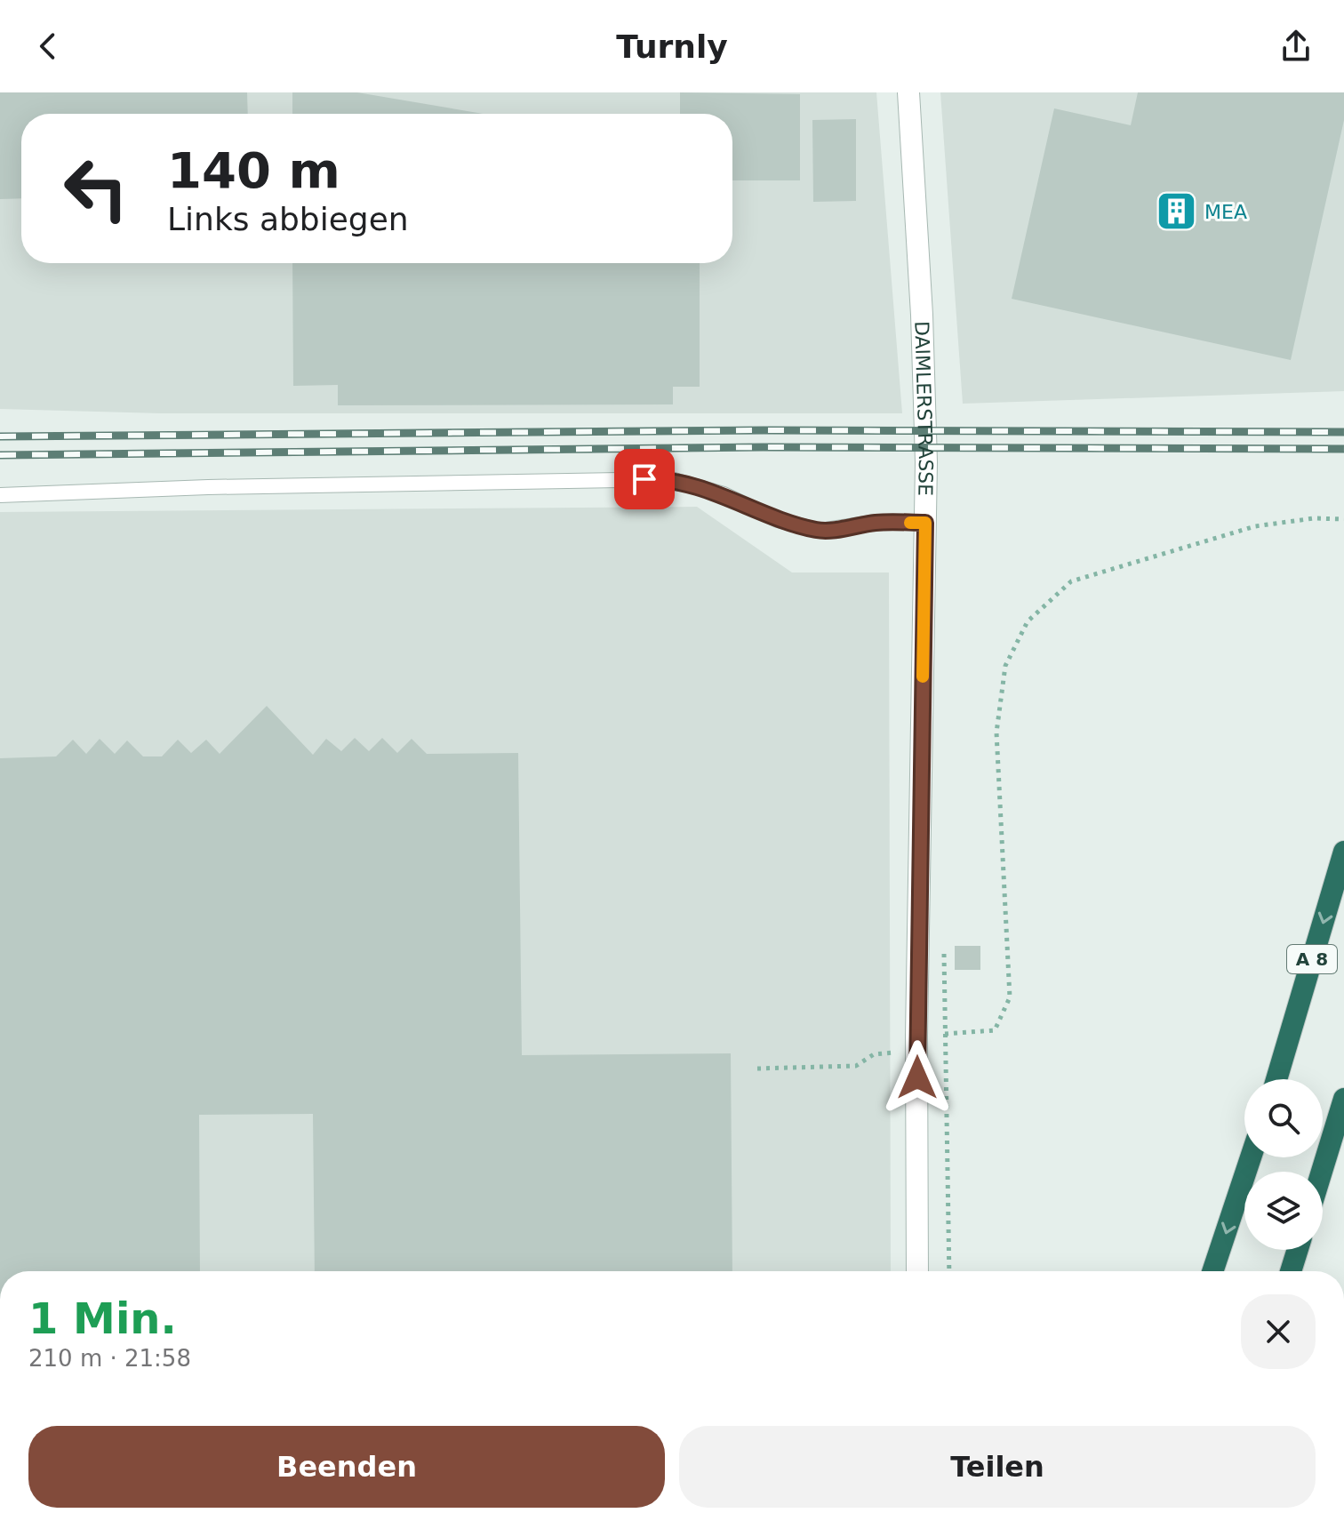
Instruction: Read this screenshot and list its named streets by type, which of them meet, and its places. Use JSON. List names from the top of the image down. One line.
{"streets":{"highway":["A 8"],"street":["DAIMLERSTRASSE"]},"places":{"building":["MEA"]},"page":{"header":"Turnly","turn":["140 m","Links abbiegen"],"heading":["1 Min.","210 m · 21:58"],"buttons":["Beenden","Teilen"]}}
